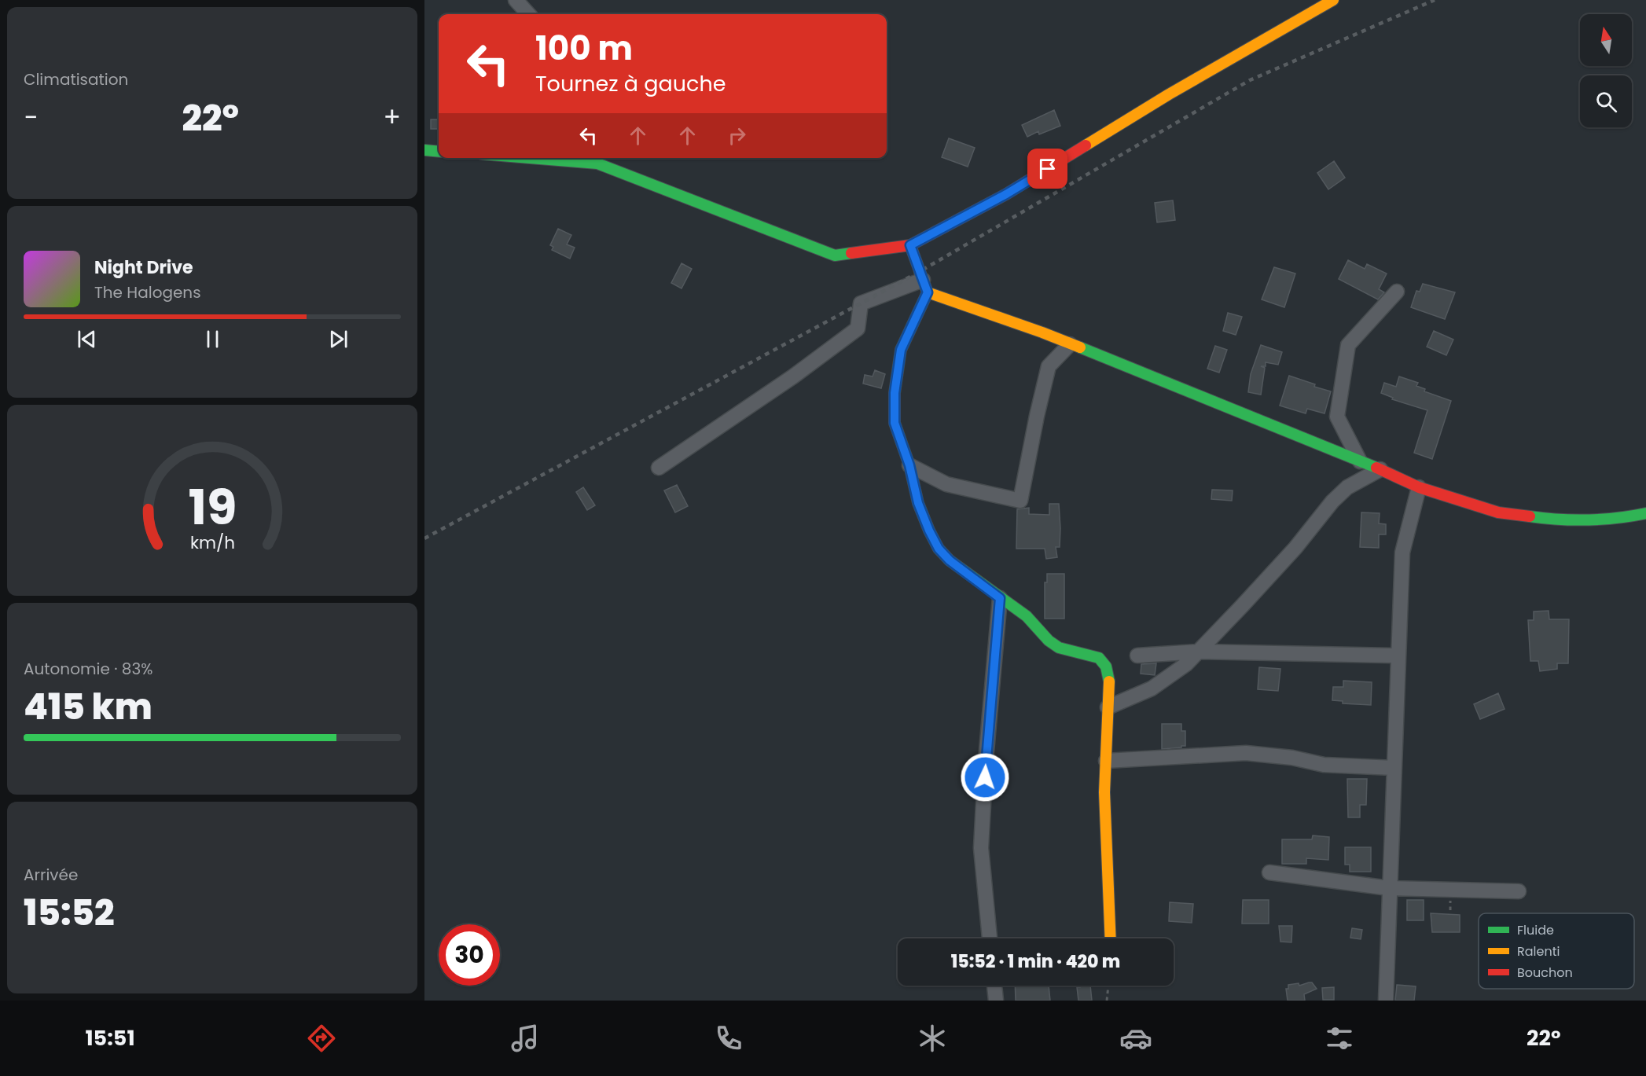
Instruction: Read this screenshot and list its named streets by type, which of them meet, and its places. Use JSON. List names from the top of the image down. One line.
{"legend":["Fluide","Ralenti","Bouchon"],"north":"top","page":{"tile":["Climatisation",["Autonomie · 83%","415 km"],["Arrivée","15:52"]],"turn":["100 m","Tournez à gauche"],"heat":["−","22°","+"],"song":["Night Drive","The Halogens"],"limit":"30","trip":"15:52 · 1 min · 420 m","tabs":["15:51","22°"],"gauge":["19","km/h"]}}
